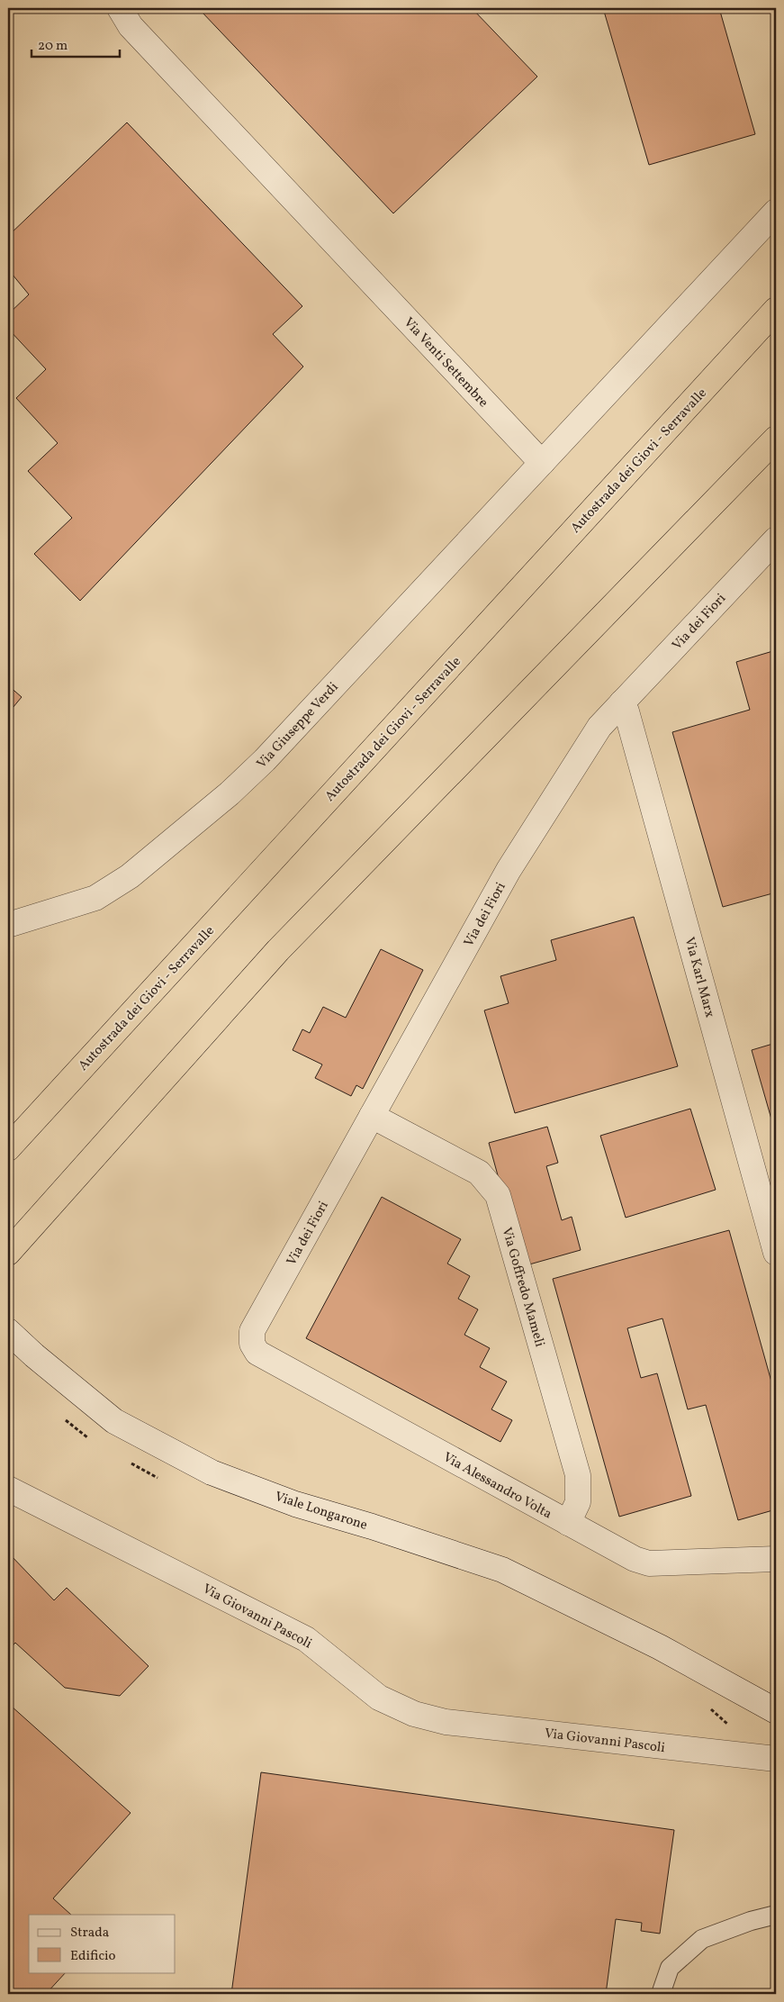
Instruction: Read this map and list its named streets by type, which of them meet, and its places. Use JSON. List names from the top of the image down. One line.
{"streets":{"highway":["Autostrada dei Giovi - Serravalle"],"street":["Via Venti Settembre","Via dei Fiori","Via Giuseppe Verdi","Via Karl Marx","Via Goffredo Mameli","Via Alessandro Volta","Viale Longarone","Via Giovanni Pascoli"]},"crossings":[["Via Venti Settembre","Via Giuseppe Verdi"],["Via dei Fiori","Via Karl Marx"],["Via dei Fiori","Via Goffredo Mameli"],["Via dei Fiori","Via Alessandro Volta"],["Via Goffredo Mameli","Via Alessandro Volta"]],"legend":["Strada","Edificio"],"scale_bar":"20 m"}
